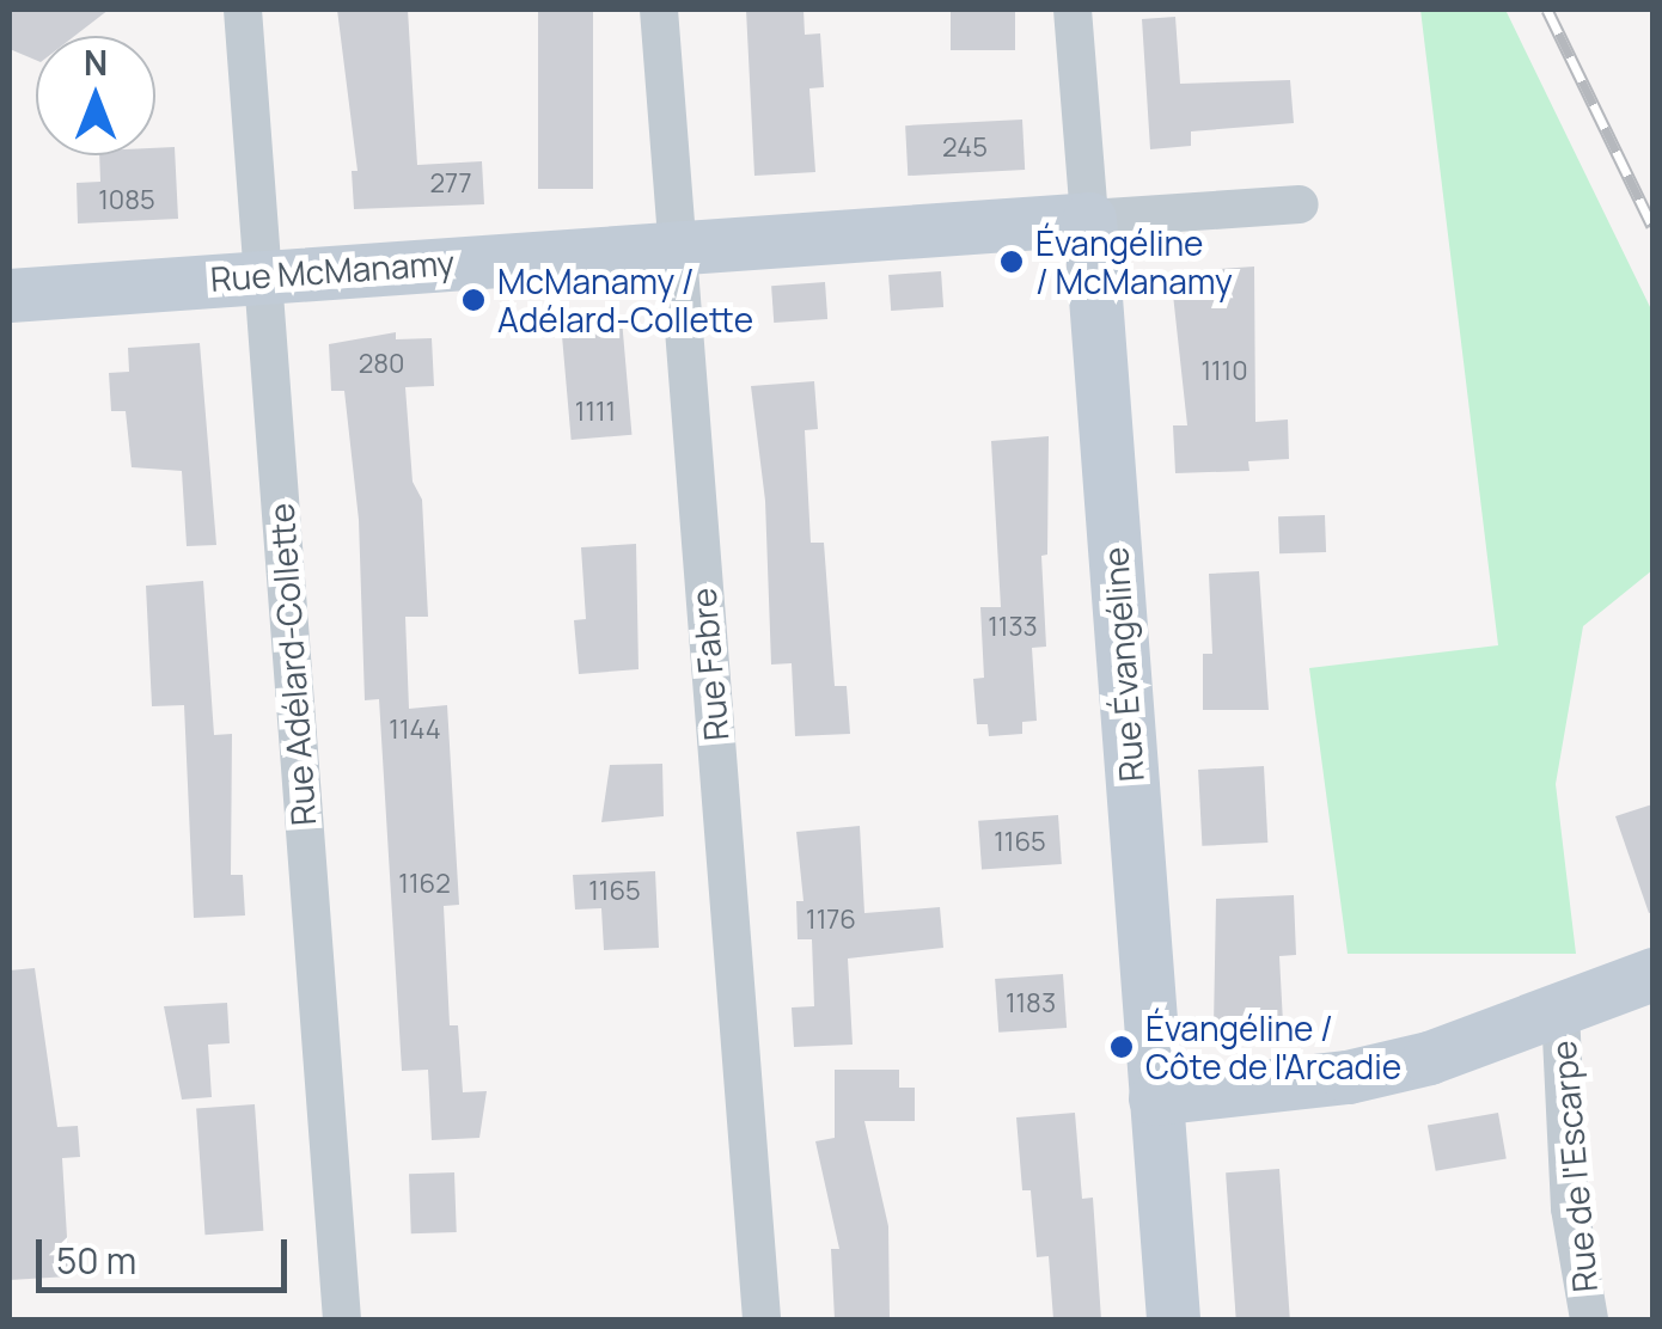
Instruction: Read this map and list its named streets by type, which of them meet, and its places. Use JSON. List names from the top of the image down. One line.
{"streets":{"street":["Rue McManamy","Rue Adélard-Collette","Rue Fabre","Rue Évangéline","Rue de l'Escarpe"]},"crossings":[["Rue McManamy","Rue Adélard-Collette"],["Rue McManamy","Rue Fabre"],["Rue McManamy","Rue Évangéline"]],"places":["Évangéline / McManamy","McManamy / Adélard-Collette","Évangéline / Côte de l'Arcadie"],"house_numbers":["245","277","1085","280","1110","1111","1133","1144","1165","1162","1165","1176","1183"],"scale_bar":"50 m","north":"top"}
